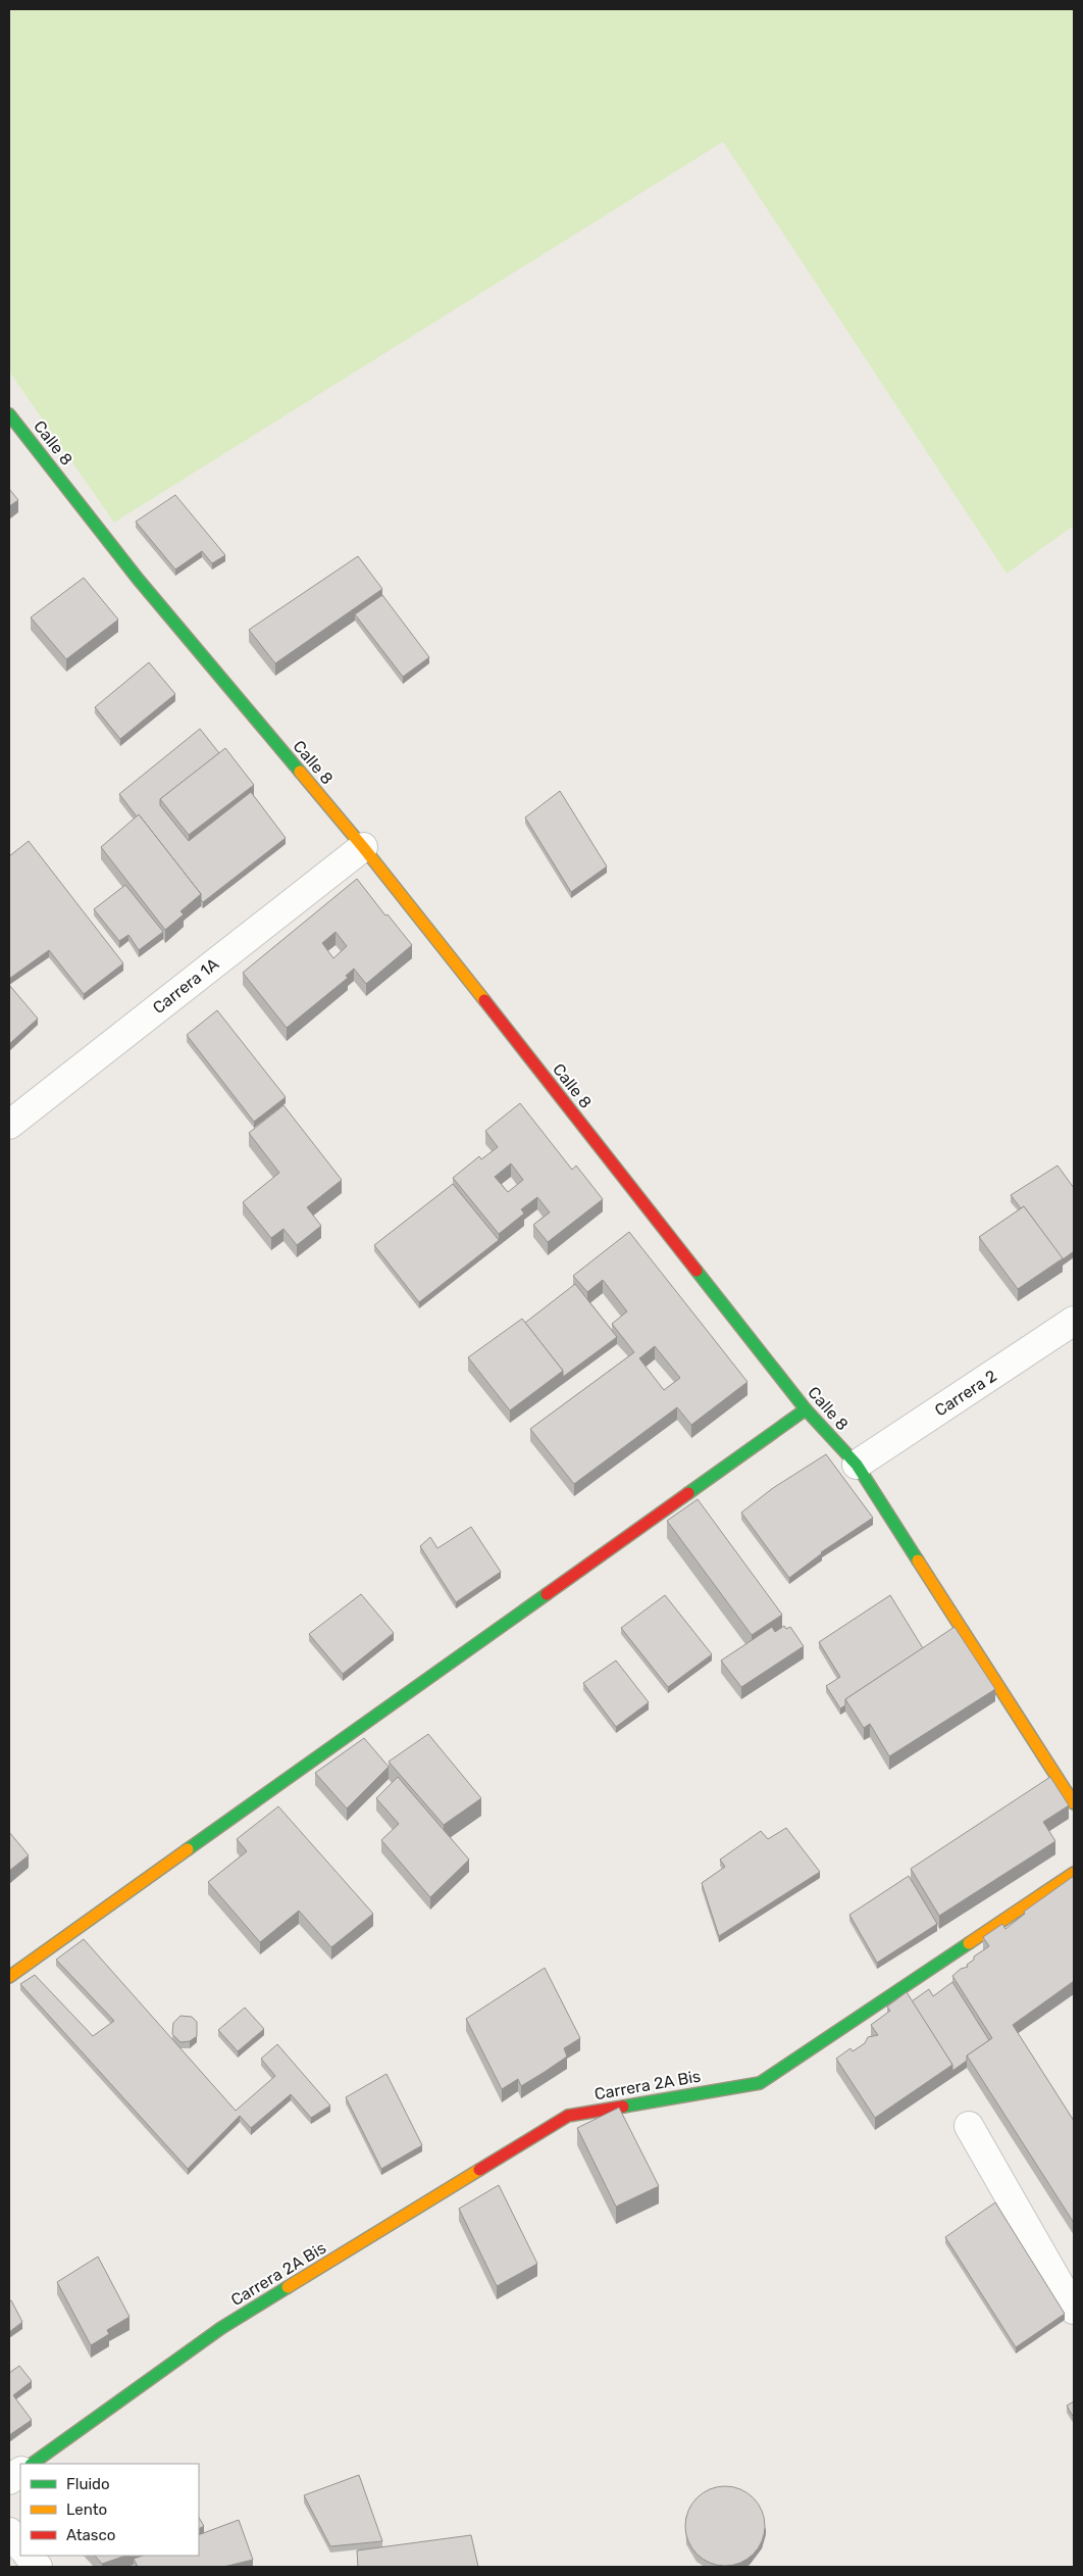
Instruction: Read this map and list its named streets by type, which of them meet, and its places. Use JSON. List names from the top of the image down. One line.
{"streets":{"street":["Calle 8","Carrera 1A","Carrera 2","Carrera 2A Bis"]},"crossings":[["Calle 8","Carrera 1A"],["Calle 8","Carrera 2"]],"legend":["Fluido","Lento","Atasco"]}
